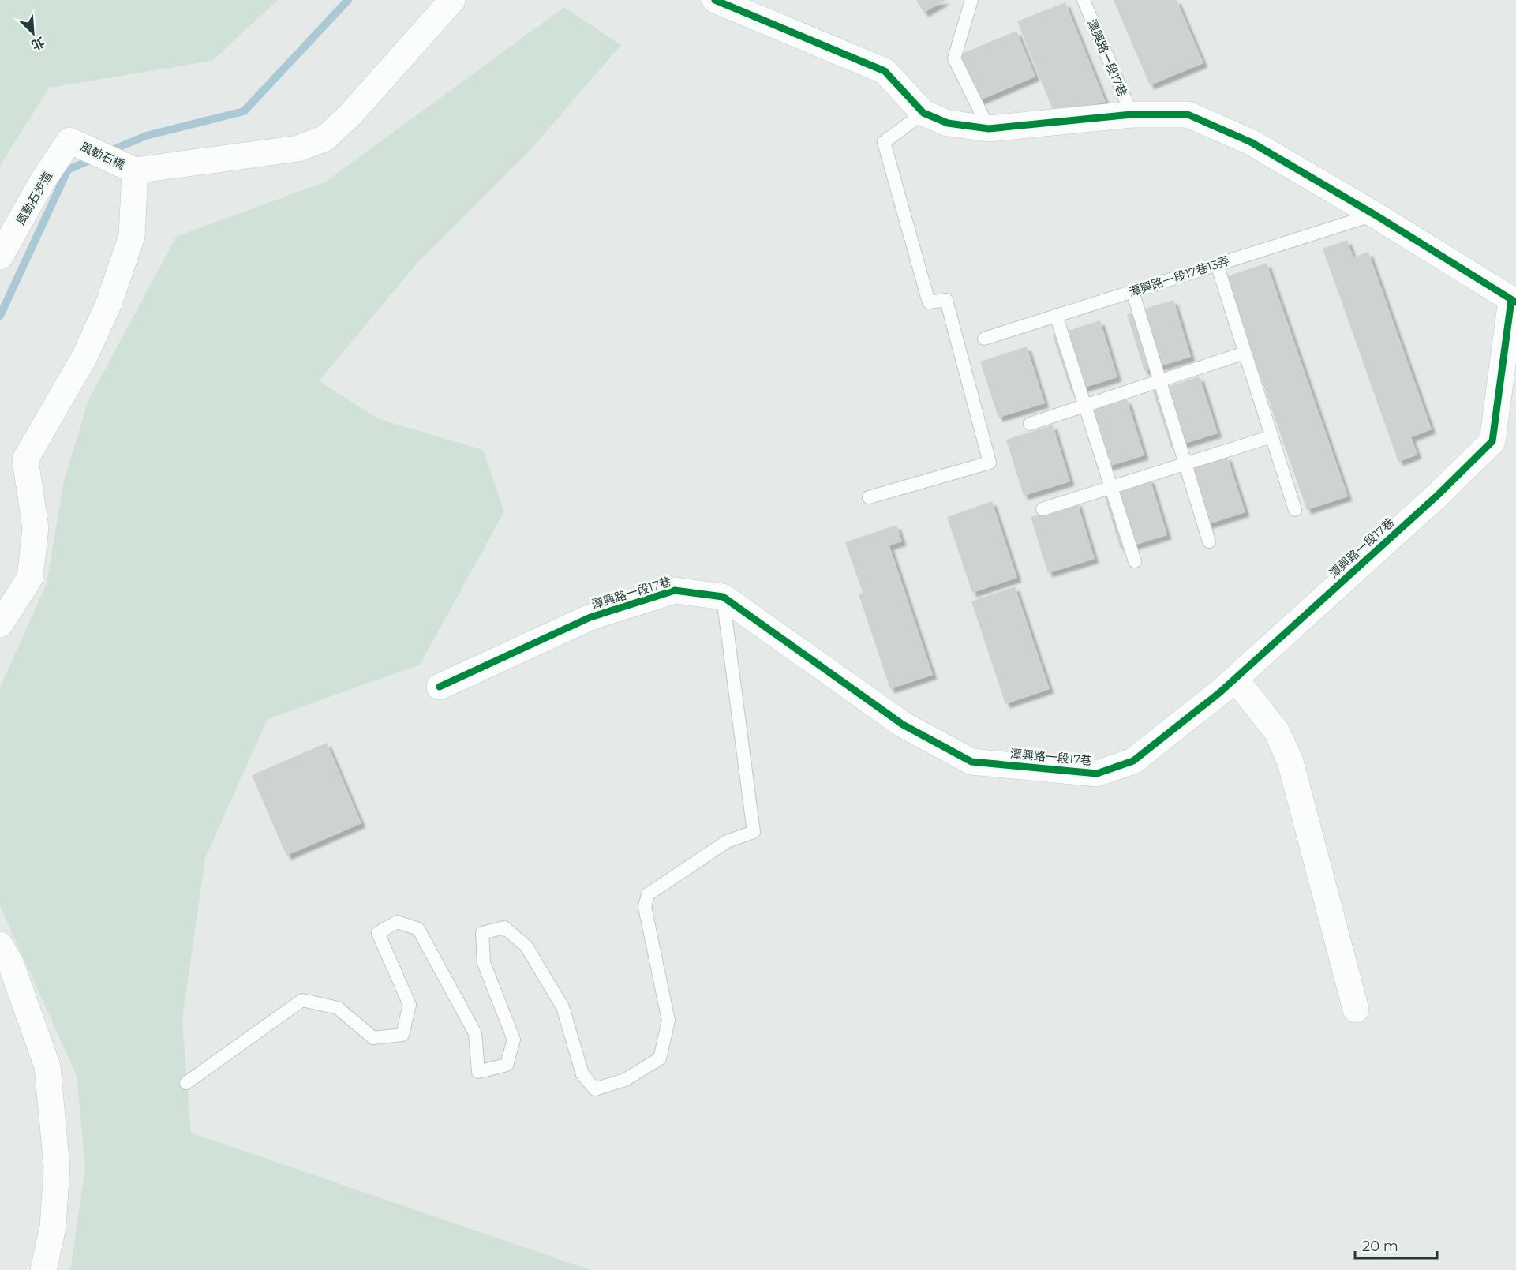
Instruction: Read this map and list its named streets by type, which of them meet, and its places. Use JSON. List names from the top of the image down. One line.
{"streets":{"street":["潭興路一段17巷","風動石橋","風動石步道"],"lane":["潭興路一段17巷13弄"]},"crossings":[["風動石橋","風動石步道"]],"scale_bar":"20 m","north":"bottom right"}
